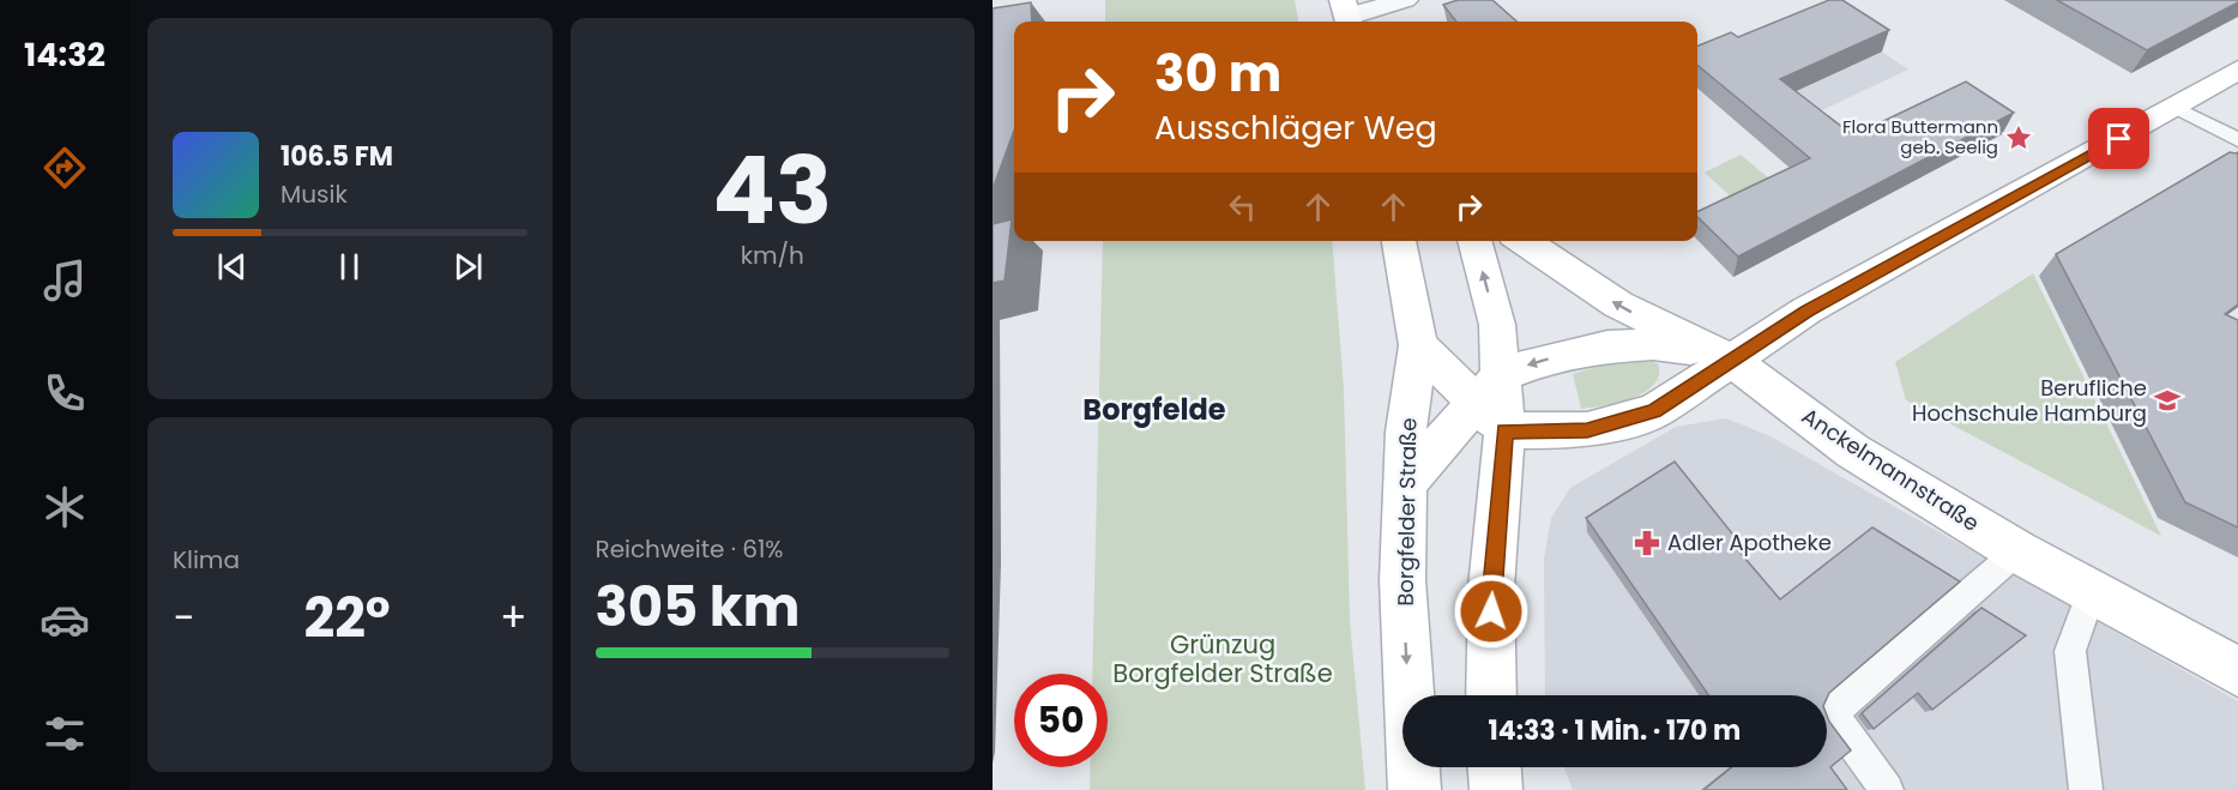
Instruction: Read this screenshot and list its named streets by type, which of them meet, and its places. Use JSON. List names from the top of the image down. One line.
{"streets":{"main road":["Anckelmannstraße","Borgfelder Straße"]},"districts":["Borgfelde"],"parks":["Grünzug Borgfelder Straße"],"places":{"place":["Flora Buttermann geb. Seelig"],"school or university":["Berufliche Hochschule Hamburg"],"pharmacy":["Adler Apotheke"]},"page":{"tabs":"14:32","tile":[["43","km/h"],"Klima",["Reichweite · 61%","305 km"]],"turn":["30 m","Ausschläger Weg"],"song":["106.5 FM","Musik"],"heat":["−","22°","+"],"limit":"50","trip":"14:33 · 1 Min. · 170 m"}}
